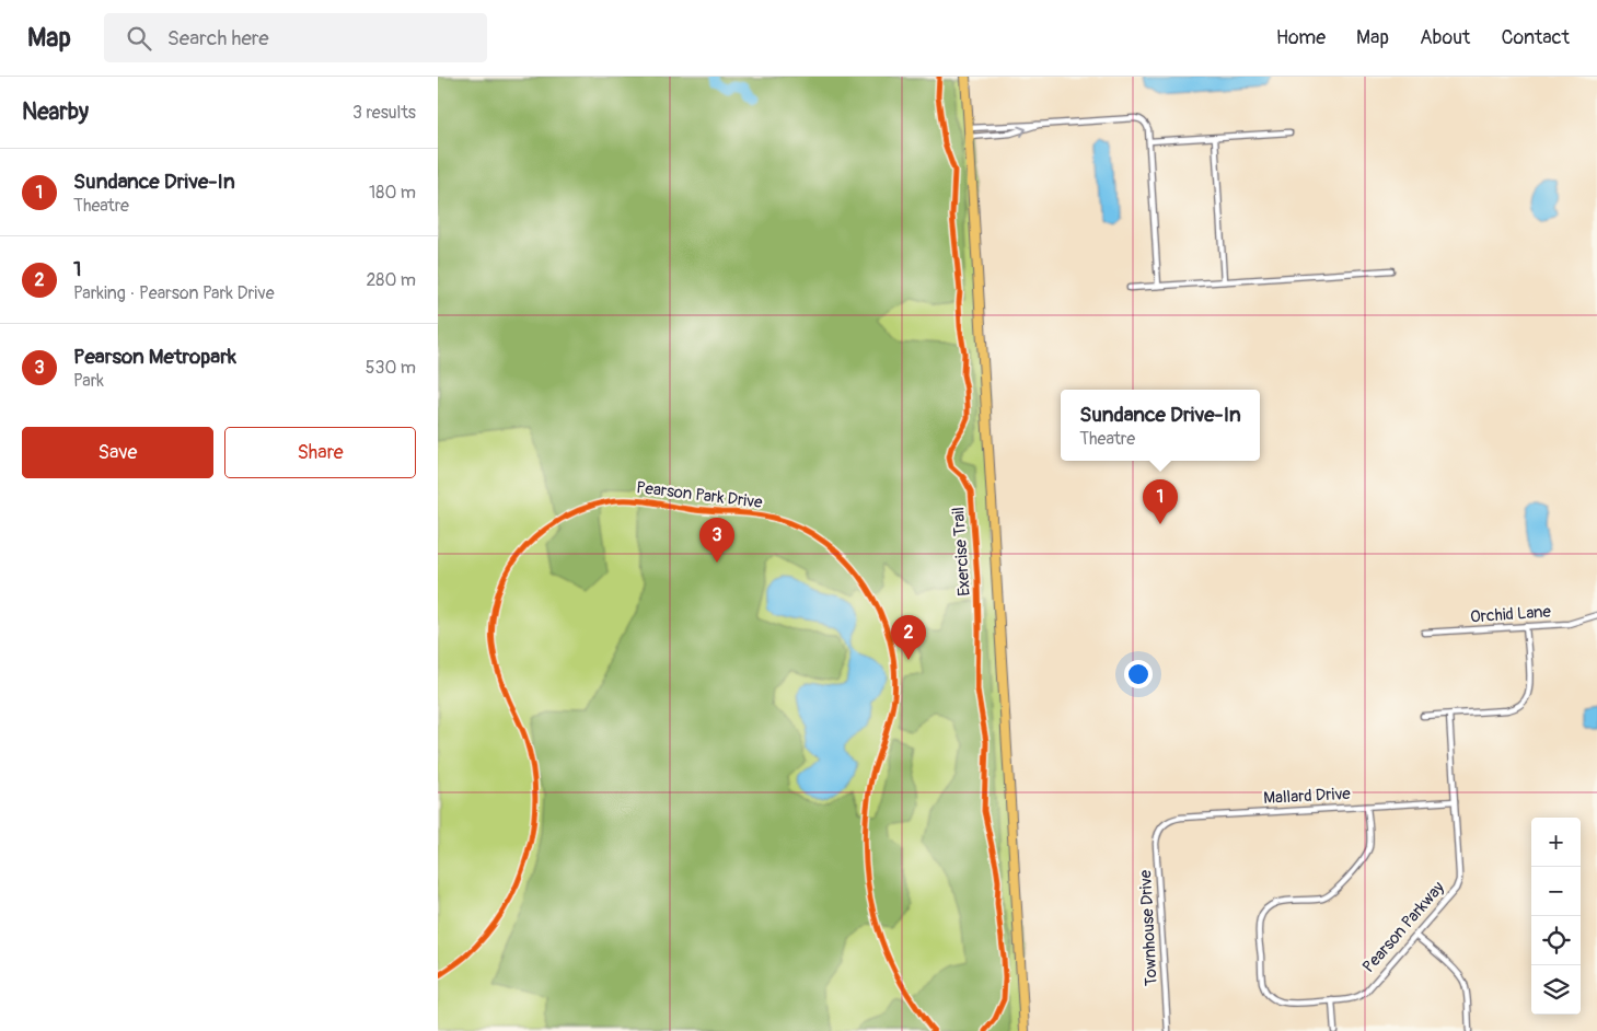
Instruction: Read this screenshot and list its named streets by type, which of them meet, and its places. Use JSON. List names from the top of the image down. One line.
{"streets":{"street":["Pearson Park Drive","Orchid Lane","Mallard Drive","Pearson Parkway","Townhouse Drive"],"cycle path":["Exercise Trail"]},"crossings":[["Mallard Drive","Pearson Parkway"],["Mallard Drive","Townhouse Drive"]],"page":{"header":"Map","search":"Search here","nav":["Home","Map","About","Contact"],"heading":["Nearby","3 results"],"list":[{"mark":"1","name":"Sundance Drive-In","note":"Theatre","value":"180 m"},{"mark":"2","name":"1","note":"Parking · Pearson Park Drive","value":"280 m"},{"mark":"3","name":"Pearson Metropark","note":"Park","value":"530 m"}],"popup":["Sundance Drive-In","Theatre"],"buttons":["Save","Share"],"pins":["1","3","2"],"map_buttons":["+","−"]}}
